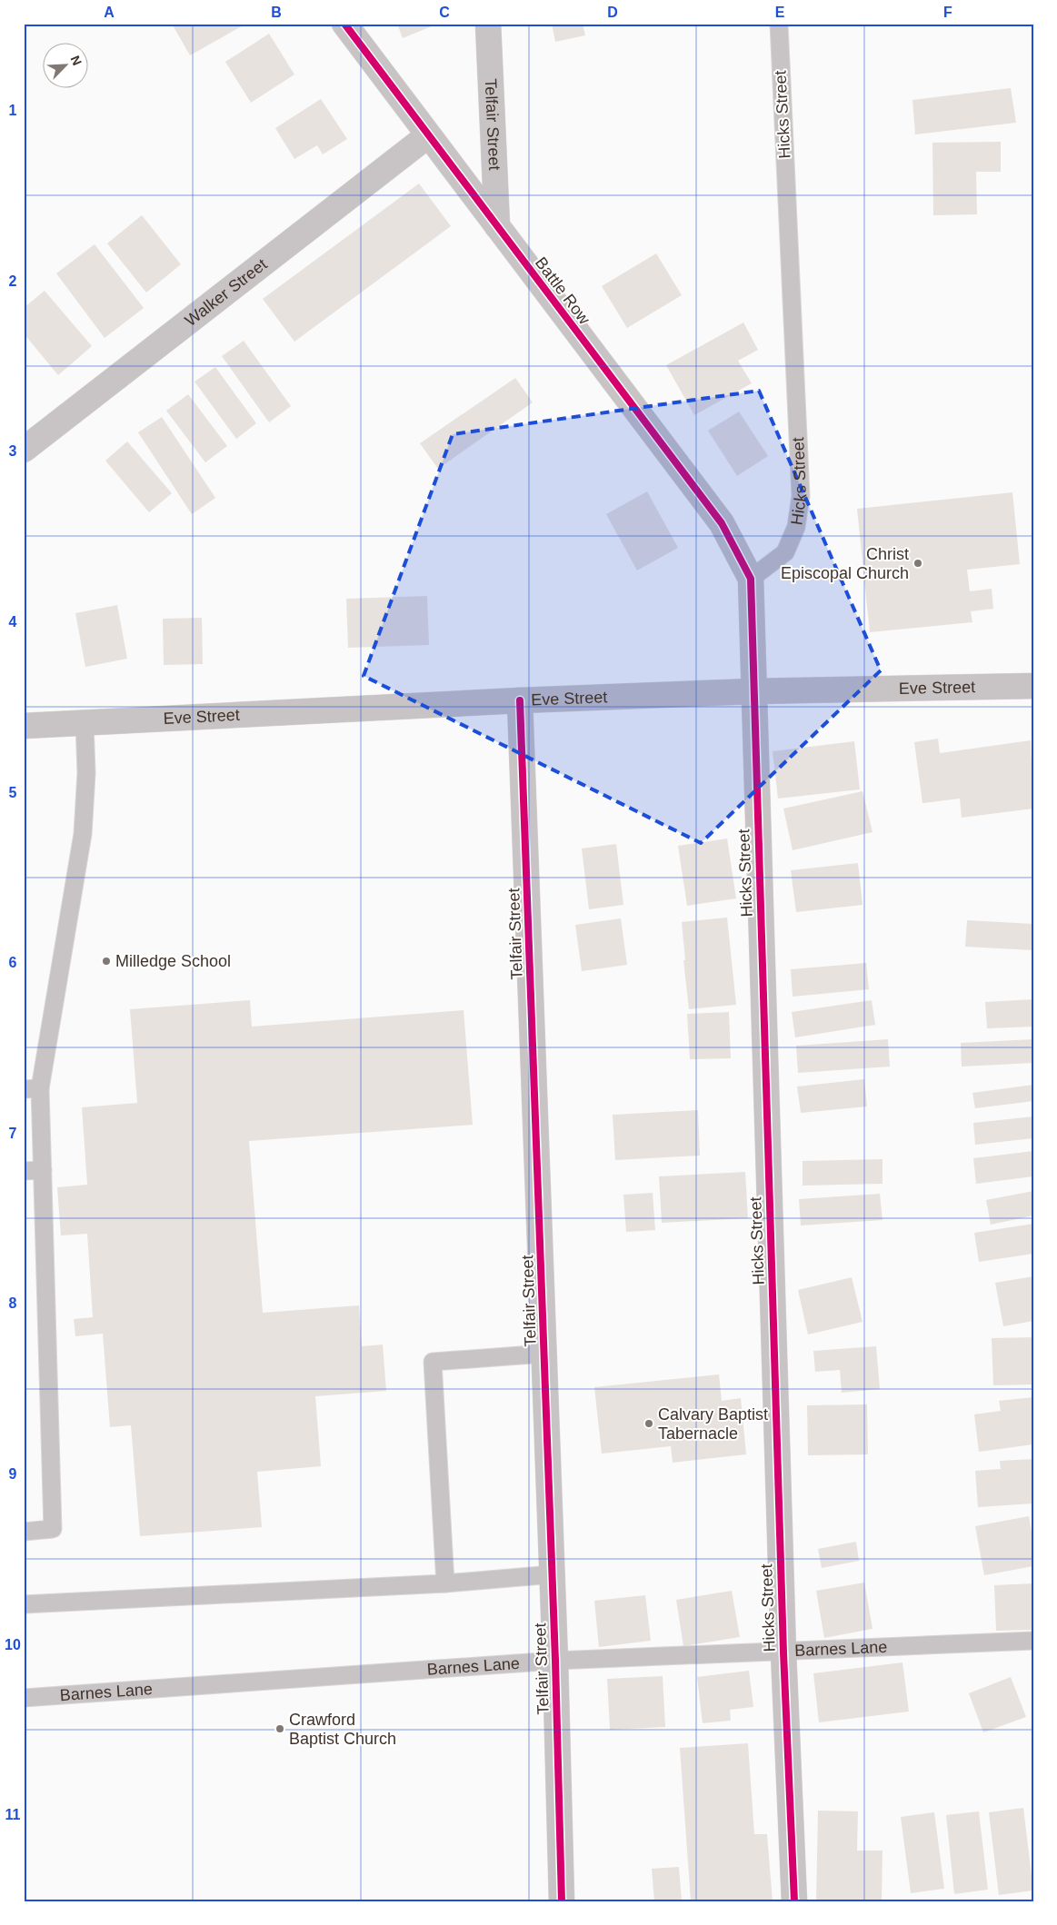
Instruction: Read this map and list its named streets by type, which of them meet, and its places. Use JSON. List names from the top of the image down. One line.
{"streets":{"street":["Hicks Street","Telfair Street","Battle Row","Walker Street","Eve Street"],"lane":["Barnes Lane"]},"crossings":[["Hicks Street","Battle Row"],["Hicks Street","Eve Street"],["Hicks Street","Barnes Lane"],["Telfair Street","Battle Row"],["Telfair Street","Eve Street"],["Telfair Street","Barnes Lane"],["Battle Row","Walker Street"]],"places":["Christ Episcopal Church","Milledge School","Calvary Baptist Tabernacle","Crawford Baptist Church"],"north":"top right","grid":{"columns":["A","B","C","D","E","F"],"rows":["1","2","3","4","5","6","7","8","9","10","11"]}}
